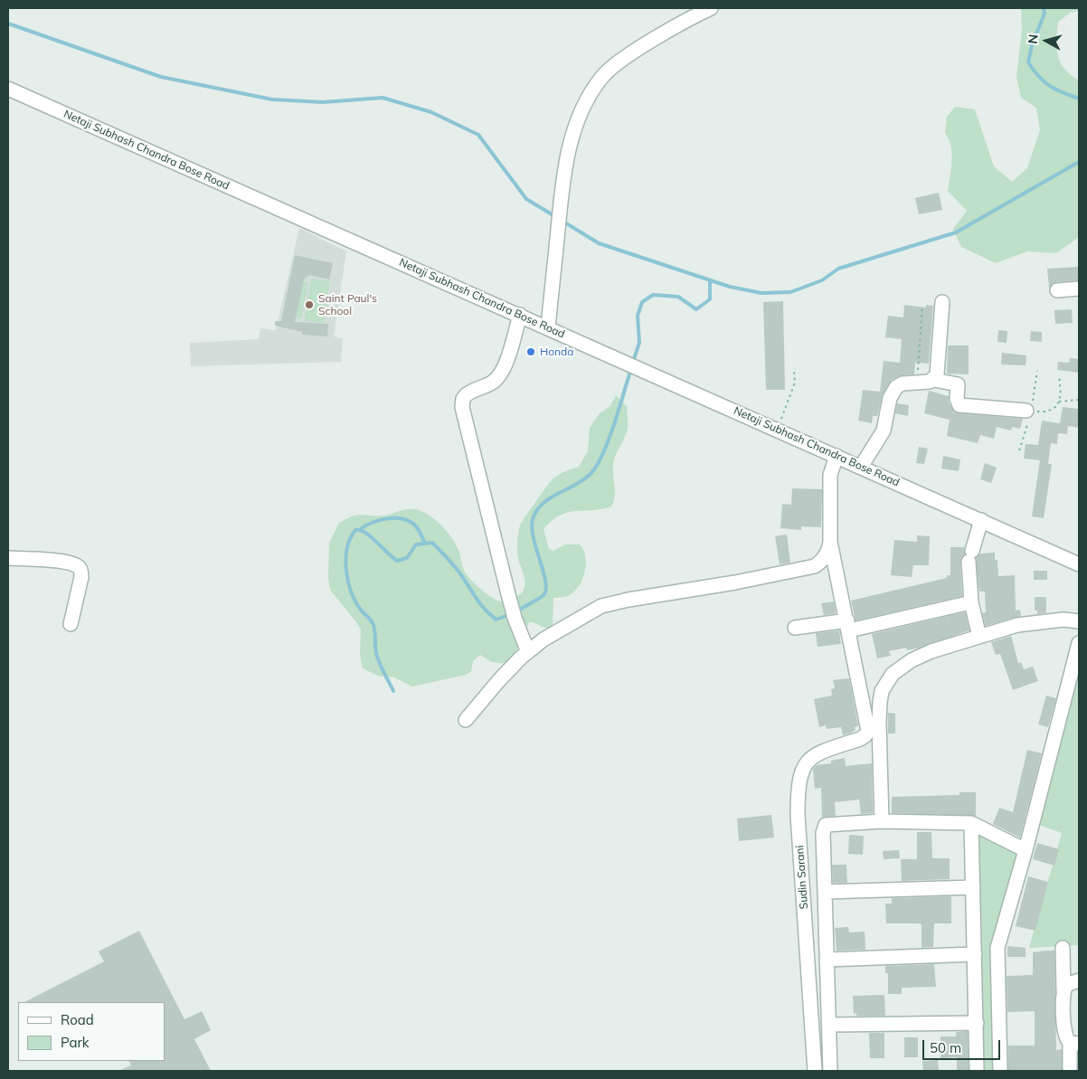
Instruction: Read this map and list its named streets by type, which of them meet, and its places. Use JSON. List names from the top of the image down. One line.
{"streets":{"street":["Netaji Subhash Chandra Bose Road","Sudin Sarani"]},"places":["Saint Paul's School","Honda"],"legend":["Road","Park"],"scale_bar":"50 m","north":"left"}
